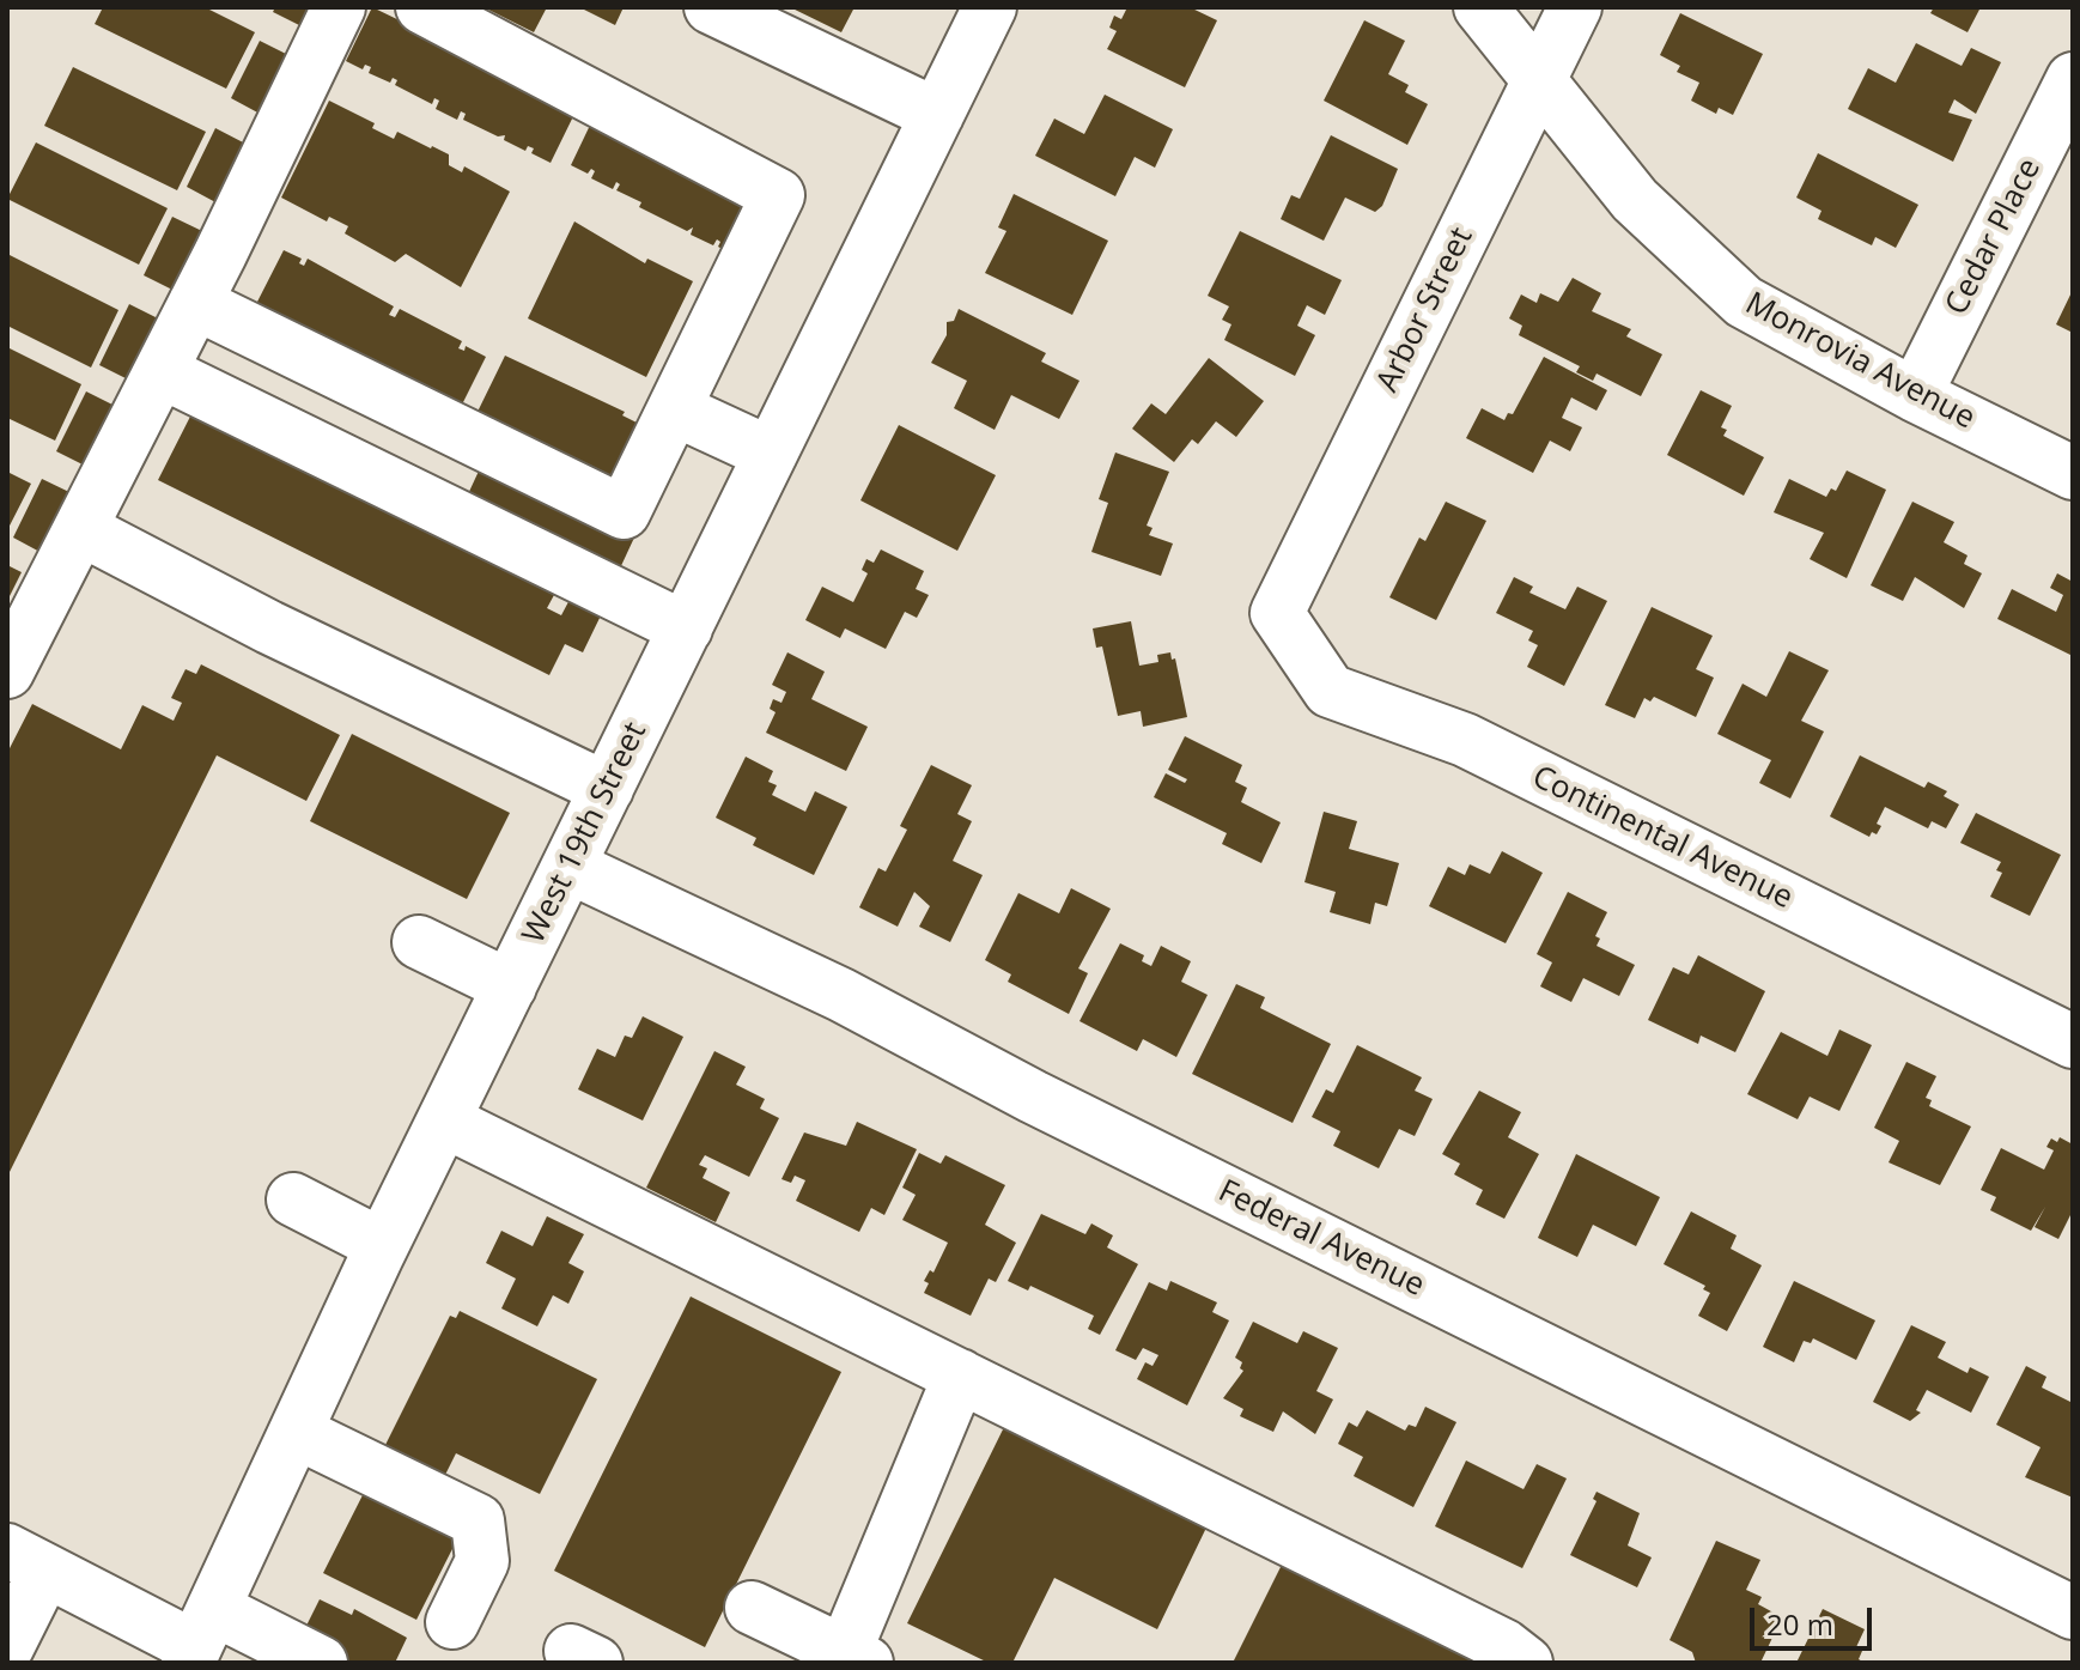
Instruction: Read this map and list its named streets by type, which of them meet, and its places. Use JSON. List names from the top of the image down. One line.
{"streets":{"street":["Cedar Place","Arbor Street","Monrovia Avenue","West 19th Street","Continental Avenue","Federal Avenue"]},"crossings":[["Cedar Place","Monrovia Avenue"],["Arbor Street","Monrovia Avenue"],["Arbor Street","Continental Avenue"],["West 19th Street","Federal Avenue"]],"scale_bar":"20 m"}
